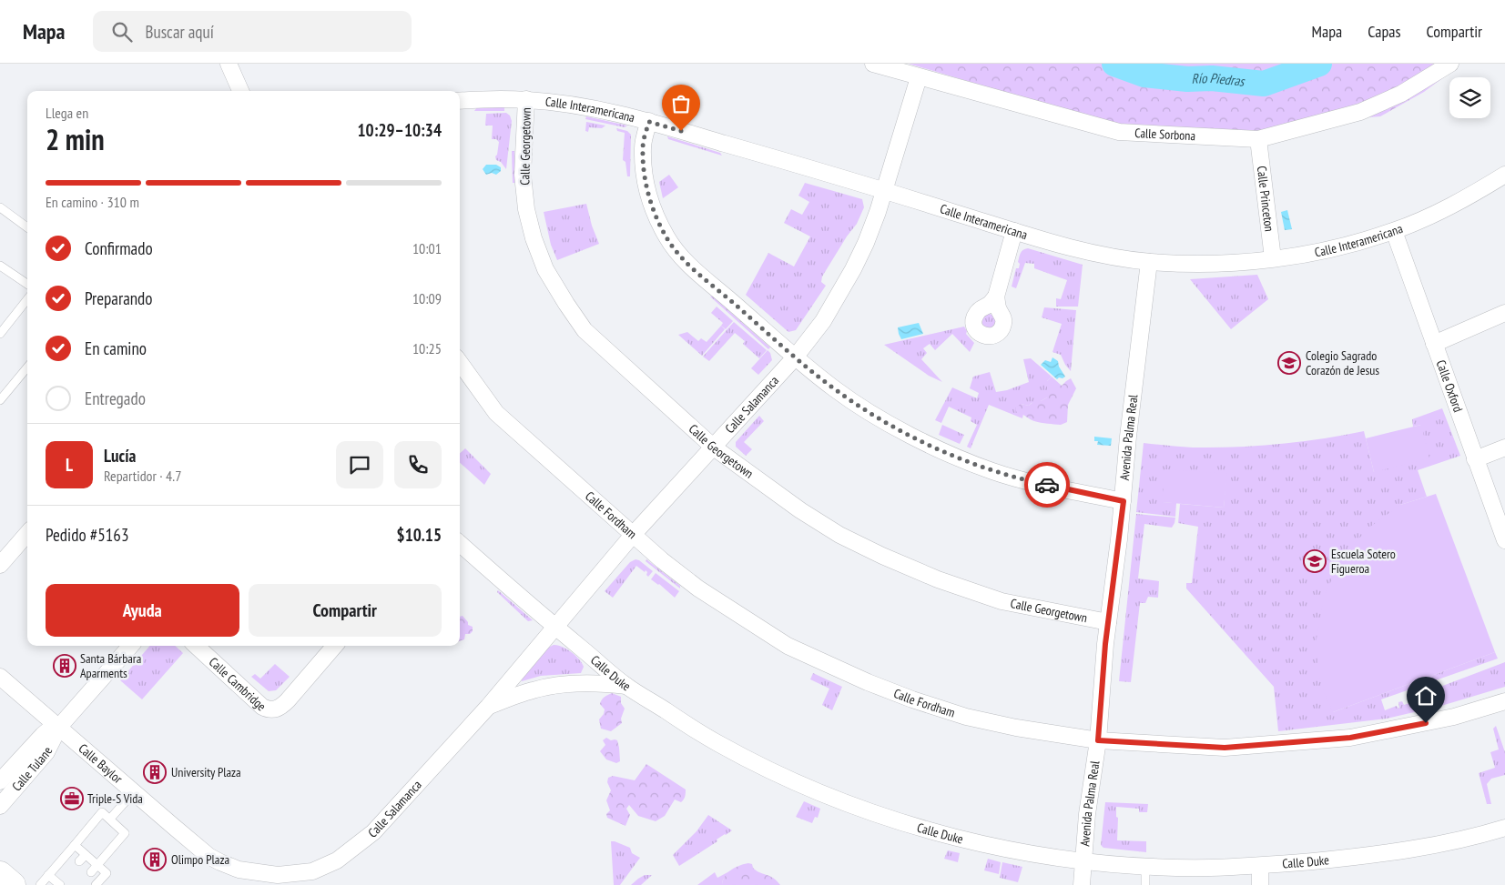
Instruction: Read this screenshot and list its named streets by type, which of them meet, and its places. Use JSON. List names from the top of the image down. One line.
{"streets":{"street":["Calle Interamericana","Calle Sorbona","Calle Georgetown","Calle Princeton","Calle Oxford","Calle Salamanca","Avenida Palma Real","Calle Fordham","Calle Duke","Calle Cambridge","Calle Baylor","Calle Tulane"]},"crossings":[["Calle Interamericana","Calle Georgetown"],["Calle Interamericana","Calle Princeton"],["Calle Interamericana","Calle Oxford"],["Calle Interamericana","Calle Salamanca"],["Calle Interamericana","Avenida Palma Real"],["Calle Sorbona","Calle Princeton"],["Calle Sorbona","Calle Salamanca"],["Calle Georgetown","Calle Salamanca"],["Calle Georgetown","Avenida Palma Real"],["Calle Salamanca","Calle Fordham"],["Calle Salamanca","Calle Duke"],["Calle Salamanca","Calle Baylor"],["Avenida Palma Real","Calle Fordham"],["Avenida Palma Real","Calle Duke"],["Calle Baylor","Calle Tulane"]],"water":["Río Piedras"],"places":{"school or university":["Colegio Sagrado Corazón de Jesus","Escuela Sotero Figueroa"],"building":["Santa Bárbara Aparments","University Plaza","Olimpo Plaza"],"office":["Triple-S Vida"]},"page":{"header":"Mapa","search":"Buscar aquí","nav":["Mapa","Capas","Compartir"],"heading":["2 min","Llega en","10:29–10:34"],"panel":["Lucía","Repartidor · 4.7","Pedido #5163","$10.15"],"bar":"En camino · 310 m","list":[["Confirmado","10:01"],["Preparando","10:09"],["En camino","10:25"],"Entregado"],"round":"L","buttons":["Ayuda","Compartir"]}}
